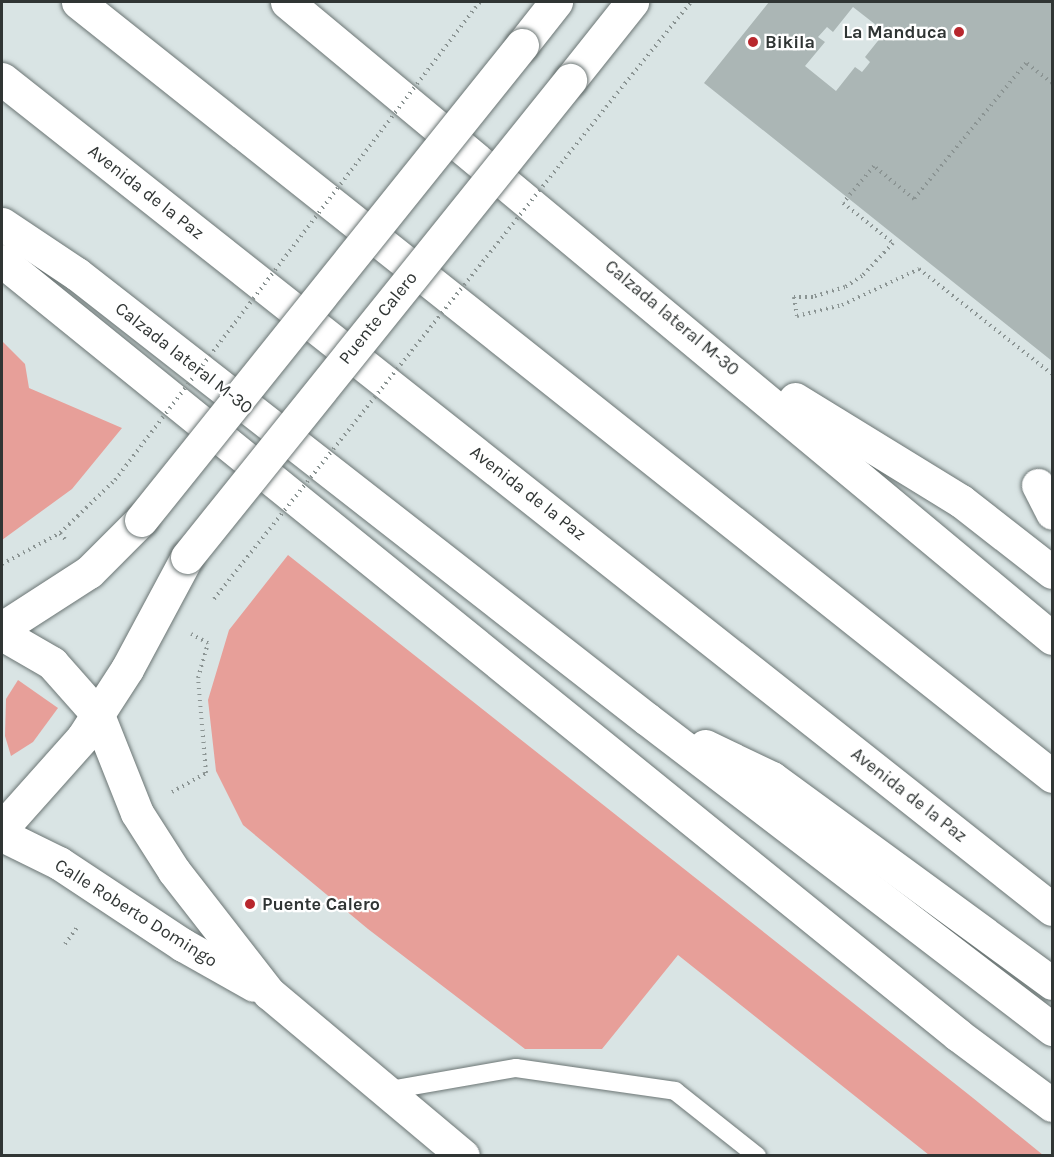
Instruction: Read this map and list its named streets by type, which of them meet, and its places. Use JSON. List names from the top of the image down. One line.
{"streets":{"main road":["Avenida de la Paz","Puente Calero","Calzada lateral M-30","Calle Roberto Domingo"]},"crossings":[["Puente Calero","Calle Roberto Domingo"]],"places":["La Manduca","Bikila","Puente Calero"]}
